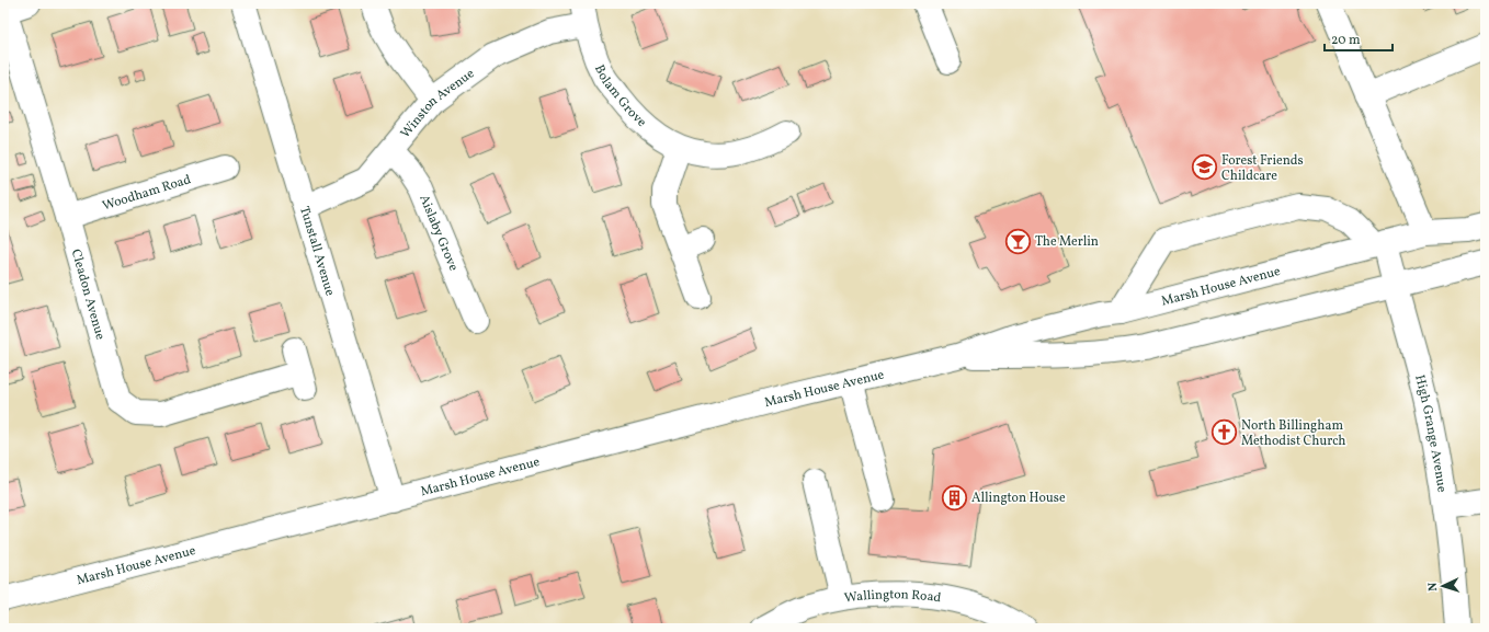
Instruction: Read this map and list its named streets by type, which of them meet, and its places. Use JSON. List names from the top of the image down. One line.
{"streets":{"street":["Bolam Grove","Winston Avenue","Woodham Road","Aislaby Grove","Tunstall Avenue","Marsh House Avenue","Cleadon Avenue","High Grange Avenue","Wallington Road"]},"crossings":[["Bolam Grove","Winston Avenue"],["Winston Avenue","Aislaby Grove"],["Winston Avenue","Tunstall Avenue"],["Woodham Road","Cleadon Avenue"],["Tunstall Avenue","Marsh House Avenue"],["Marsh House Avenue","High Grange Avenue"]],"places":{"school or university":["Forest Friends Childcare"],"bar":["The Merlin"],"church":["North Billingham Methodist Church"],"building":["Allington House"]},"scale_bar":"20 m","north":"left"}
